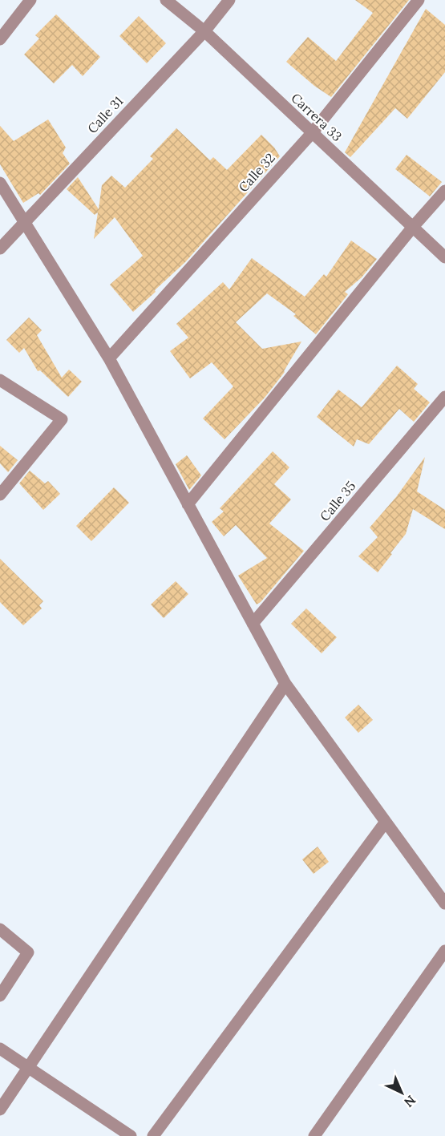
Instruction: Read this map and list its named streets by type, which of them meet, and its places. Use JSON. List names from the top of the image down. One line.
{"streets":{"street":["Calle 31","Carrera 33","Calle 32","Calle 35"]},"crossings":[["Calle 31","Carrera 33"],["Carrera 33","Calle 32"]],"north":"bottom right"}
